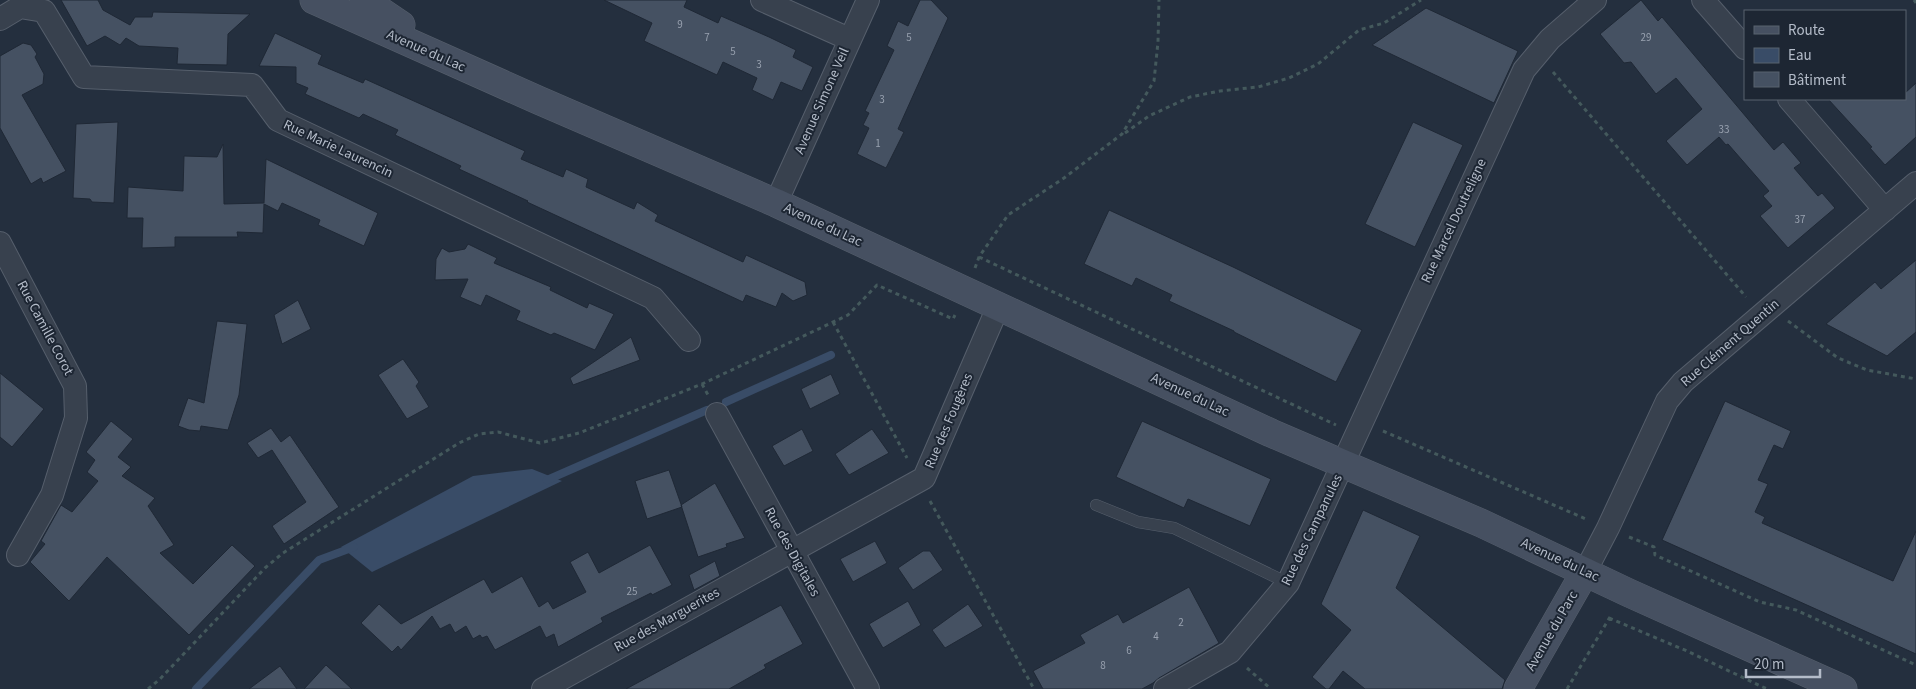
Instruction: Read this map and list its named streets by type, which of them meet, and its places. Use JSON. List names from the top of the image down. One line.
{"streets":{"street":["Avenue du Lac","Avenue Simone Veil","Rue Marie Laurencin","Rue Marcel Doutreligne","Rue Camille Corot","Rue Clément Quentin","Rue des Fougères","Rue des Campanules","Rue des Digitales","Rue des Marguerites","Avenue du Parc"]},"crossings":[["Avenue du Lac","Avenue Simone Veil"],["Avenue du Lac","Rue Marcel Doutreligne"],["Avenue du Lac","Rue Clément Quentin"],["Avenue du Lac","Rue des Fougères"],["Avenue du Lac","Rue des Campanules"],["Avenue du Lac","Avenue du Parc"],["Rue Marcel Doutreligne","Rue des Campanules"],["Rue Clément Quentin","Avenue du Parc"],["Rue des Fougères","Rue des Digitales"],["Rue des Fougères","Rue des Marguerites"],["Rue des Digitales","Rue des Marguerites"]],"house_numbers":["9","7","5","29","5","3","3","33","1","37","25","2","4","6","8"],"legend":["Route","Eau","Bâtiment"],"scale_bar":"20 m"}
